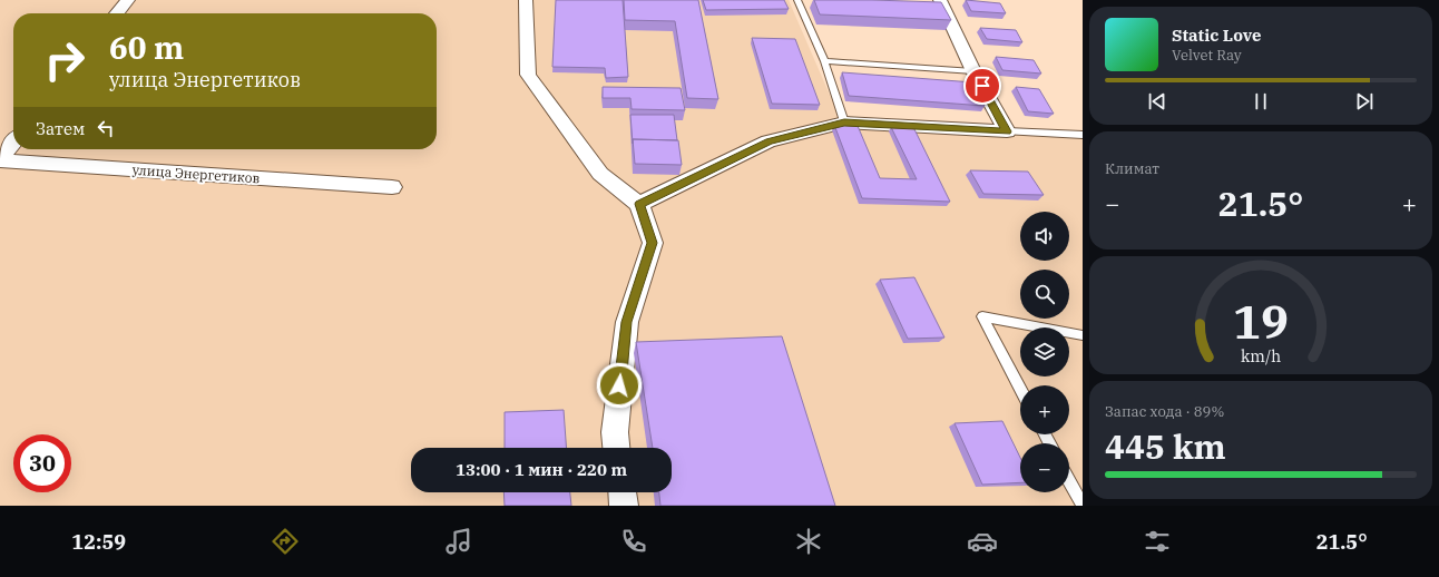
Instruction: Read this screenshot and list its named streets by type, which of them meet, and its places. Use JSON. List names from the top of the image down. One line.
{"streets":{"street":["улица Энергетиков"]},"page":{"turn":["60 m","улица Энергетиков"],"song":["Static Love","Velvet Ray"],"then":"Затем","tile":["Климат",["Запас хода · 89%","445 km"]],"heat":["−","21.5°","+"],"map_buttons":["+","−"],"limit":"30","trip":"13:00 · 1 мин · 220 m","tabs":["12:59","21.5°"],"gauge":["19","km/h"]}}
